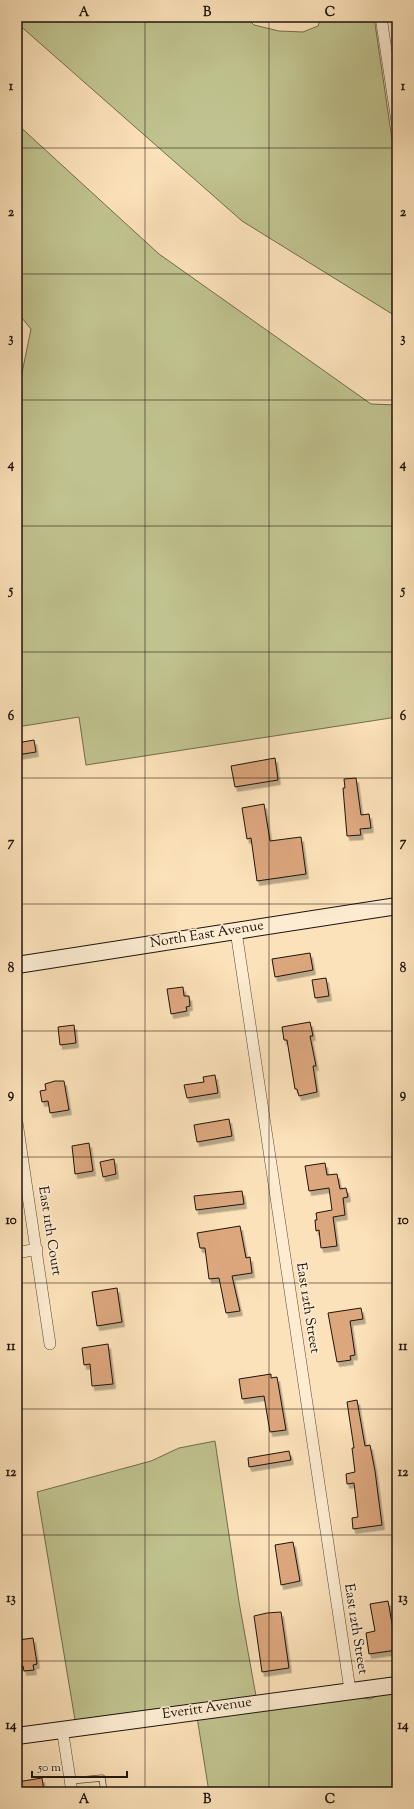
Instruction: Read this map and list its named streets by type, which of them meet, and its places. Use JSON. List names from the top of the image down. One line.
{"streets":{"main road":["North East Avenue","Everitt Avenue"],"street":["East 11th Court","East 12th Street"]},"crossings":[["North East Avenue","East 12th Street"],["East 12th Street","Everitt Avenue"]],"scale_bar":"50 m","grid":{"columns":["A","B","C"],"rows":["1","2","3","4","5","6","7","8","9","10","11","12","13","14"]}}
